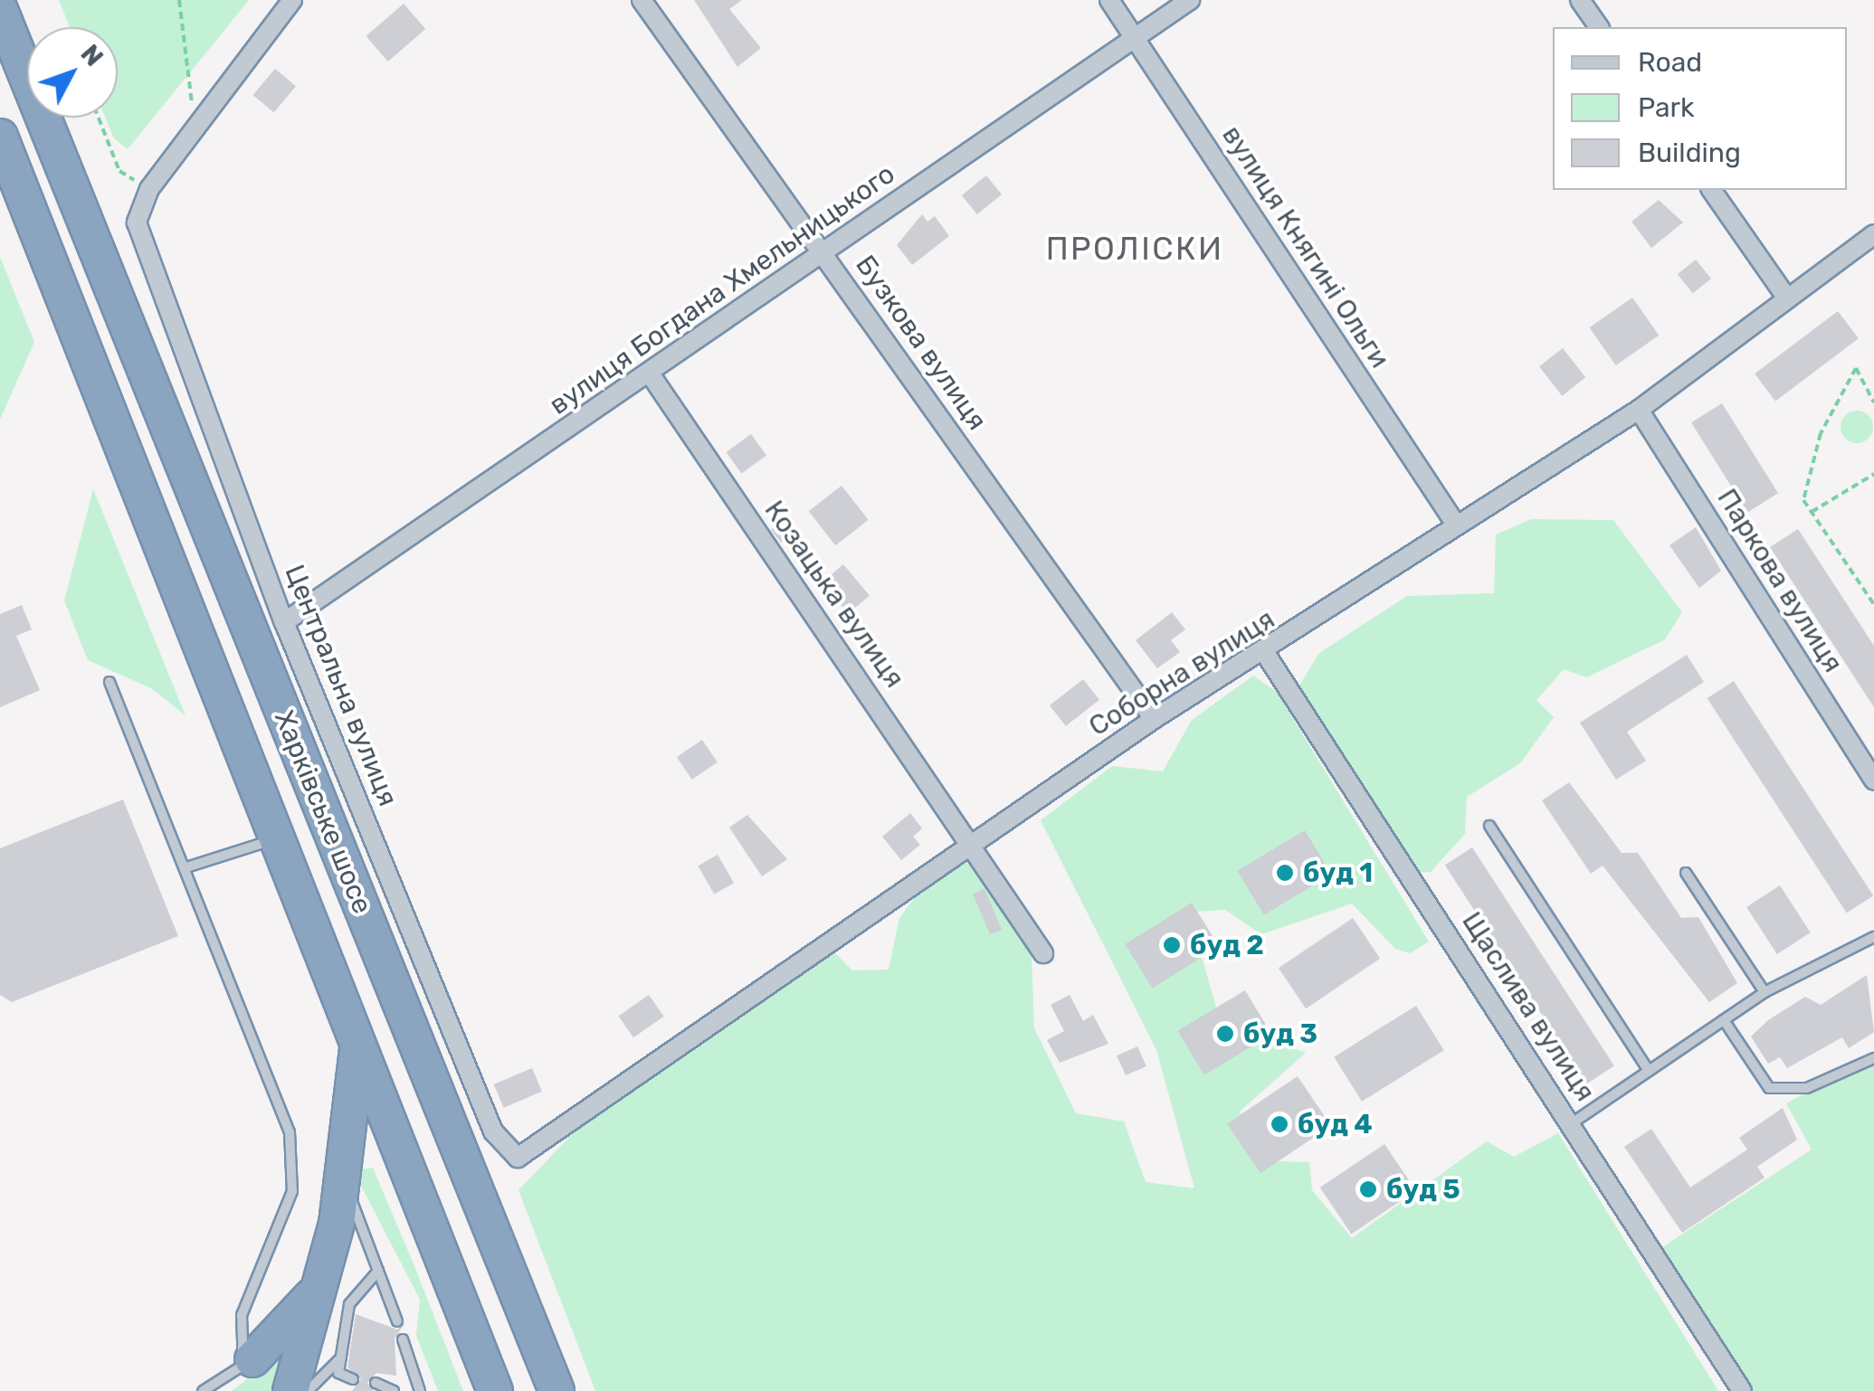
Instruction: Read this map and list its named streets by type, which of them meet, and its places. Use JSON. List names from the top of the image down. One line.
{"streets":{"highway":["Харківське шосе"],"street":["вулиця Княгині Ольги","вулиця Богдана Хмельницького","Бузкова вулиця","Паркова вулиця","Козацька вулиця","Соборна вулиця","Центральна вулиця","Щаслива вулиця"]},"crossings":[["вулиця Княгині Ольги","вулиця Богдана Хмельницького"],["вулиця Княгині Ольги","Соборна вулиця"],["вулиця Богдана Хмельницького","Бузкова вулиця"],["вулиця Богдана Хмельницького","Козацька вулиця"],["вулиця Богдана Хмельницького","Центральна вулиця"],["Бузкова вулиця","Соборна вулиця"],["Паркова вулиця","Соборна вулиця"],["Козацька вулиця","Соборна вулиця"],["Соборна вулиця","Центральна вулиця"],["Соборна вулиця","Щаслива вулиця"]],"districts":["ПРОЛІСКИ"],"places":["буд 1","буд 2","буд 3","буд 4","буд 5"],"legend":["Road","Park","Building"],"north":"top right"}
